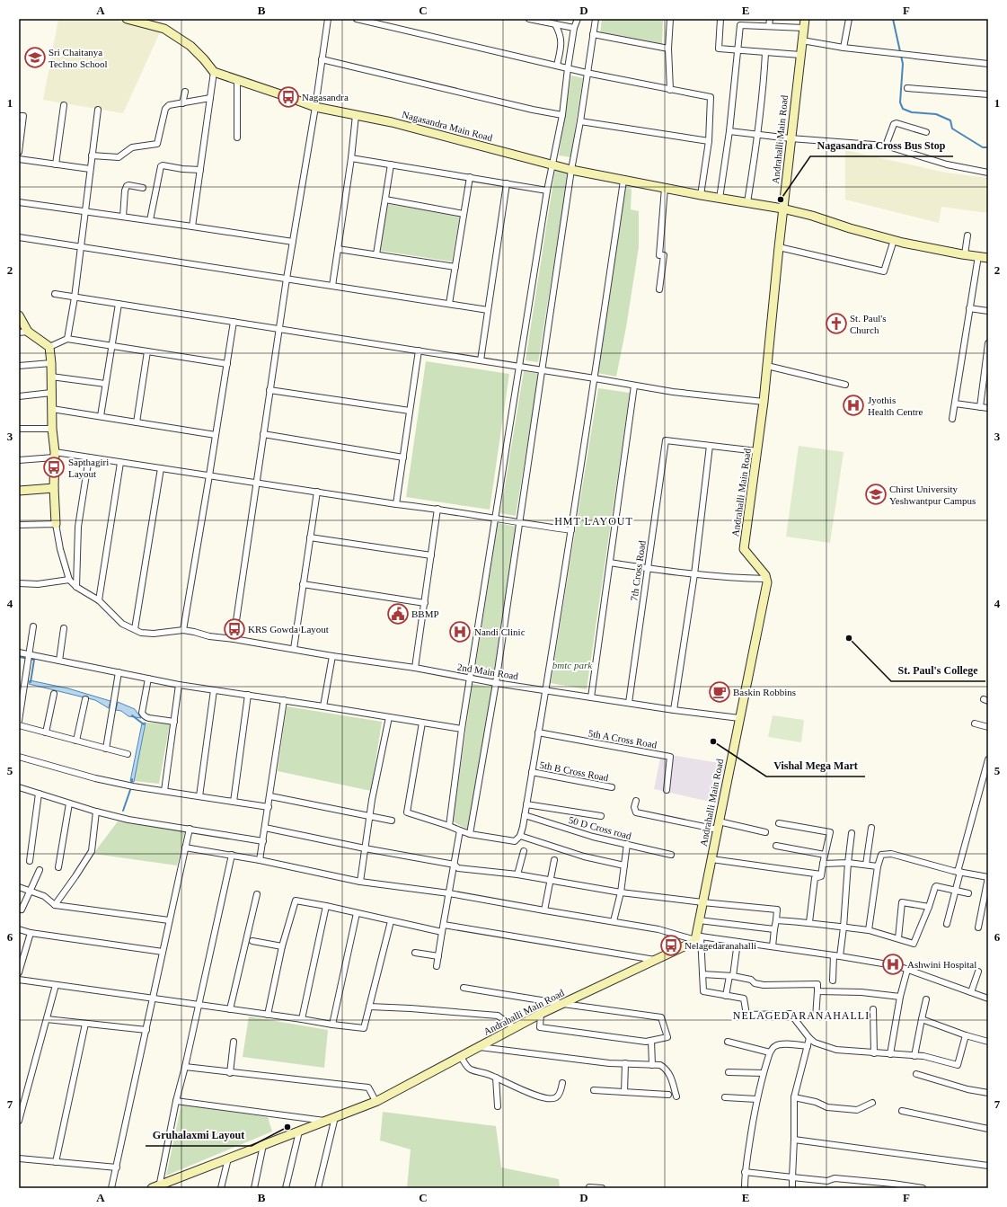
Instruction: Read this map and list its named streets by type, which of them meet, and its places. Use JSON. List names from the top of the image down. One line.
{"streets":{"main road":["Nagasandra Main Road","Andrahalli Main Road"],"street":["7th Cross Road","2nd Main Road","5th A Cross Road","5th B Cross Road","50 D Cross road"]},"crossings":[["Nagasandra Main Road","Andrahalli Main Road"],["Andrahalli Main Road","2nd Main Road"],["7th Cross Road","2nd Main Road"]],"districts":["HMT LAYOUT","NELAGEDARANAHALLI"],"parks":["bmtc park"],"places":{"school or university":["Sri Chaitanya Techno School","Chirst University Yeshwantpur Campus"],"bus stop":["Nagasandra","Sapthagiri Layout","KRS Gowda Layout","Nelagedaranahalli"],"other":["Nagasandra Cross Bus Stop","St. Paul's College","Vishal Mega Mart","Gruhalaxmi Layout"],"church":["St. Paul's Church"],"hospital":["Jyothis Health Centre","Nandi Clinic","Ashwini Hospital"],"public building":["BBMP"],"cafe":["Baskin Robbins"]},"grid":{"columns":["A","B","C","D","E","F"],"rows":["1","2","3","4","5","6","7"]}}
